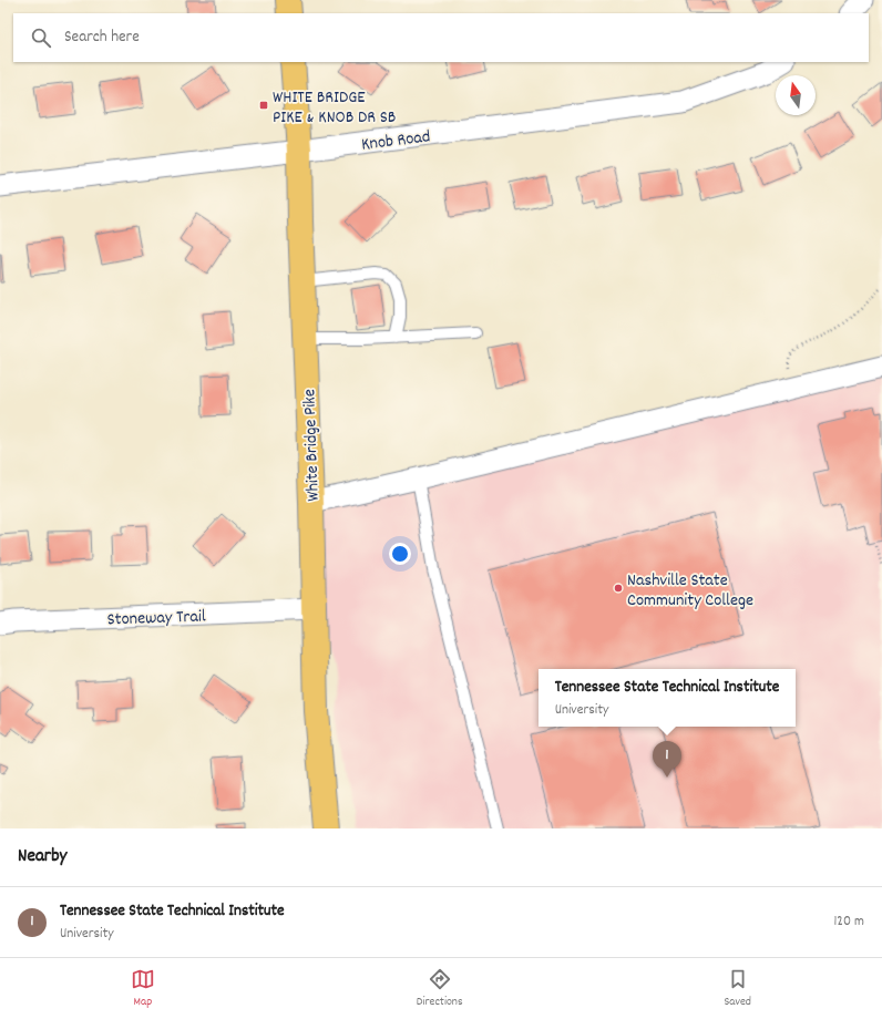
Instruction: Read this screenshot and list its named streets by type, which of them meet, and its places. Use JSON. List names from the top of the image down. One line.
{"streets":{"main road":["White Bridge Pike"],"street":["Knob Road","Stoneway Trail"]},"crossings":[["Knob Road","White Bridge Pike"],["White Bridge Pike","Stoneway Trail"]],"places":{"transit":["WHITE BRIDGE PIKE & KNOB DR SB"],"other":["Nashville State Community College"]},"north":"top","page":{"search":"Search here","popup":["Tennessee State Technical Institute","University"],"pins":"1","heading":"Nearby","list":[{"mark":"1","name":"Tennessee State Technical Institute","note":"University","value":"120 m"}],"nav":["Map","Directions","Saved"]}}
